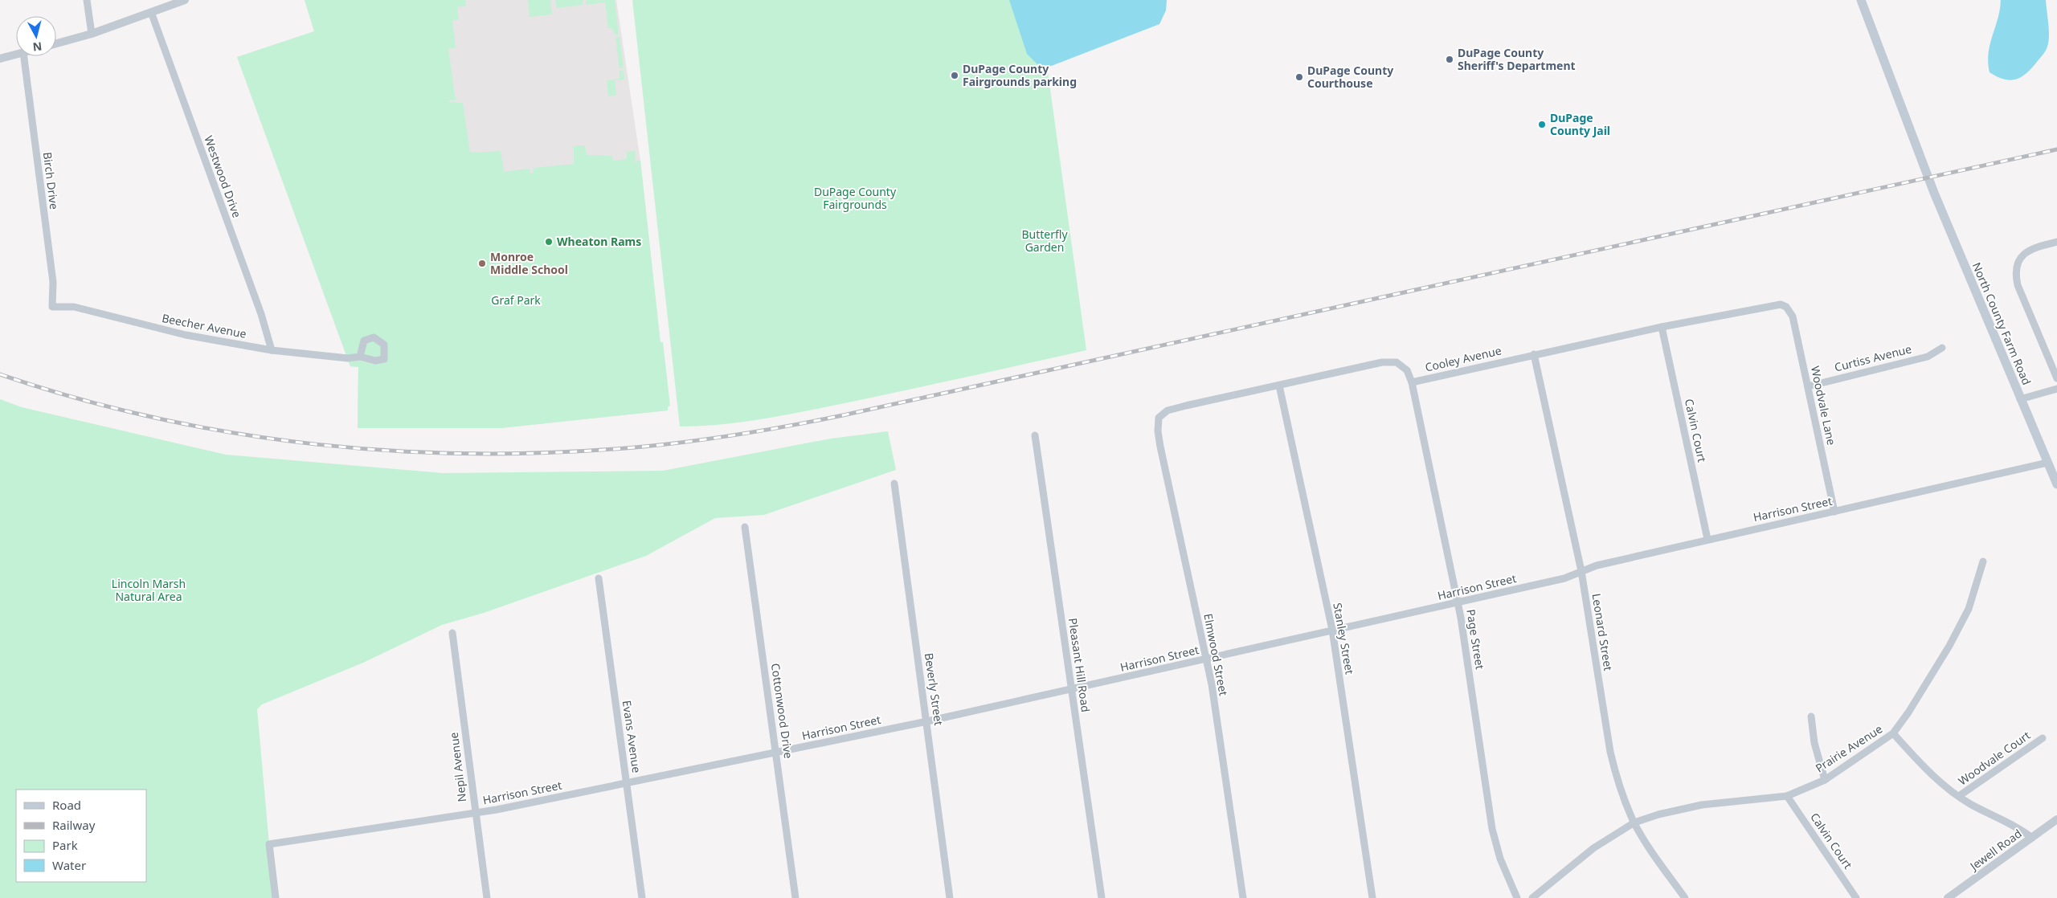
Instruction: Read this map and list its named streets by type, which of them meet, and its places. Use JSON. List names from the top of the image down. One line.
{"streets":{"main road":["North County Farm Road"],"street":["Westwood Drive","Birch Drive","Beecher Avenue","Curtiss Avenue","Cooley Avenue","Woodvale Lane","Calvin Court","Harrison Street","Leonard Street","Stanley Street","Page Street","Elmwood Street","Pleasant Hill Road","Beverly Street","Cottonwood Drive","Evans Avenue","Prairie Avenue","Woodvale Court","Nepil Avenue","Jewell Road"]},"crossings":[["Westwood Drive","Beecher Avenue"],["Birch Drive","Beecher Avenue"],["North County Farm Road","Harrison Street"],["Curtiss Avenue","Woodvale Lane"],["Cooley Avenue","Woodvale Lane"],["Cooley Avenue","Calvin Court"],["Cooley Avenue","Leonard Street"],["Cooley Avenue","Page Street"],["Woodvale Lane","Harrison Street"],["Calvin Court","Harrison Street"],["Calvin Court","Prairie Avenue"],["Harrison Street","Leonard Street"],["Harrison Street","Stanley Street"],["Harrison Street","Page Street"],["Harrison Street","Elmwood Street"],["Harrison Street","Pleasant Hill Road"],["Harrison Street","Beverly Street"],["Harrison Street","Cottonwood Drive"],["Harrison Street","Evans Avenue"],["Harrison Street","Nepil Avenue"],["Leonard Street","Prairie Avenue"],["Stanley Street","Elmwood Street"]],"parks":["DuPage County Fairgrounds","Butterfly Garden","Graf Park","Lincoln Marsh Natural Area"],"places":["DuPage County Sheriff's Department","DuPage County Fairgrounds parking","DuPage County Courthouse","DuPage County Jail","Wheaton Rams","Monroe Middle School"],"legend":["Road","Railway","Park","Water"],"north":"bottom"}
